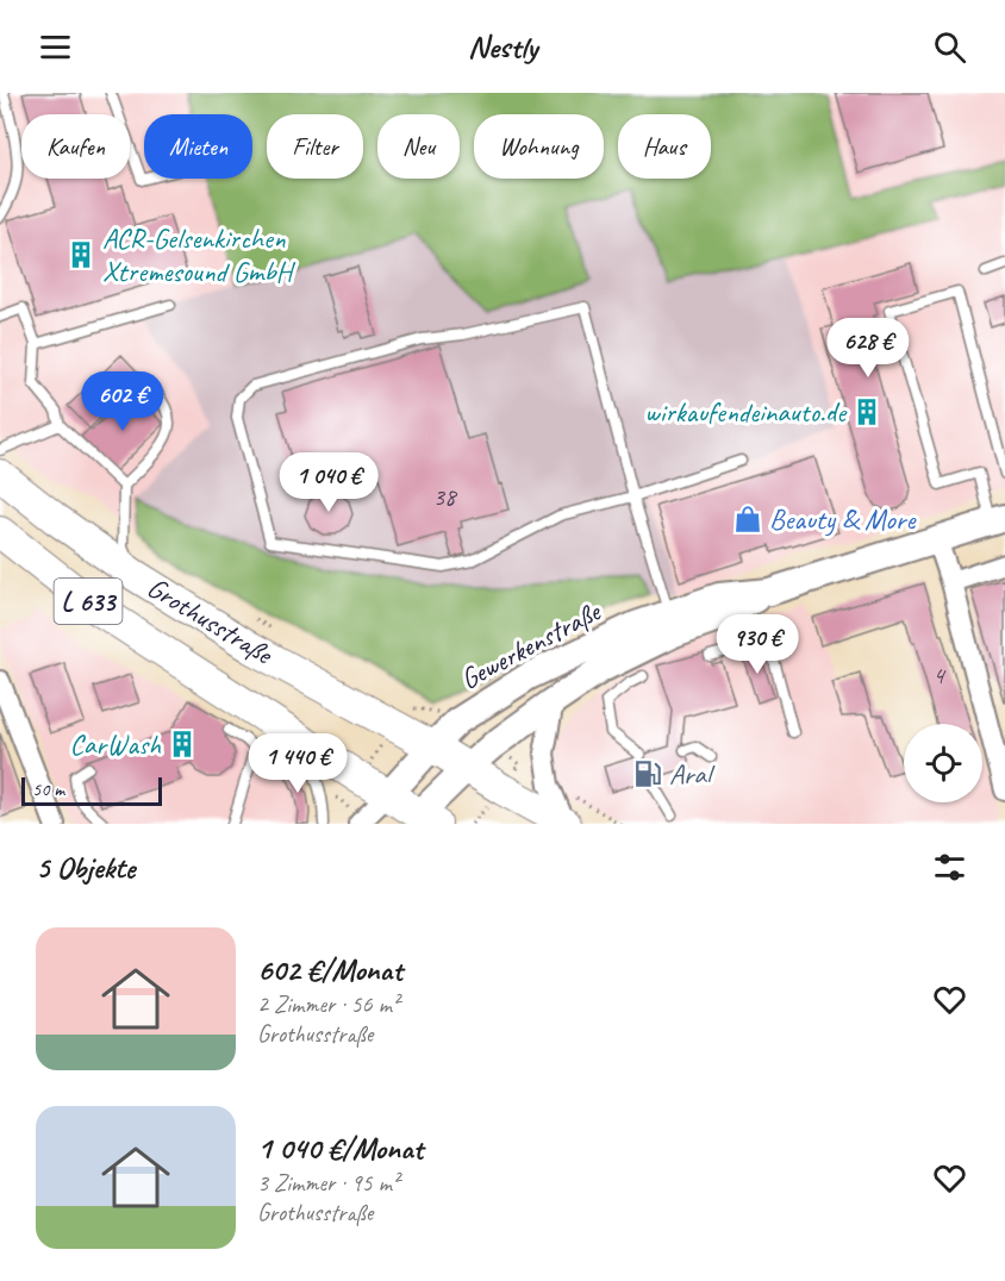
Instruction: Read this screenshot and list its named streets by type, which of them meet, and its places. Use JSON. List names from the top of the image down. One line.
{"streets":{"main road":["L 633","Grothusstraße"],"street":["Gewerkenstraße"]},"crossings":[["L 633","Grothusstraße"],["L 633","Gewerkenstraße"],["Grothusstraße","Gewerkenstraße"]],"places":{"building":["ACR-Gelsenkirchen Xtremesound GmbH","wirkaufendeinauto.de","CarWash"],"shop":["Beauty & More"],"fuel station":["Aral"]},"house_numbers":["38","4"],"scale_bar":"50 m","page":{"header":"Nestly","chip":["Kaufen","Mieten","Filter","Neu","Wohnung","Haus"],"price":["628 €","602 €","1 040 €","930 €","1 440 €"],"scale":"50 m","heading":"5 Objekte","list":[{"name":"602 €/Monat","note":"2 Zimmer · 56 m² · Grothusstraße"},{"name":"1 040 €/Monat","note":"3 Zimmer · 95 m² · Grothusstraße"}]}}
